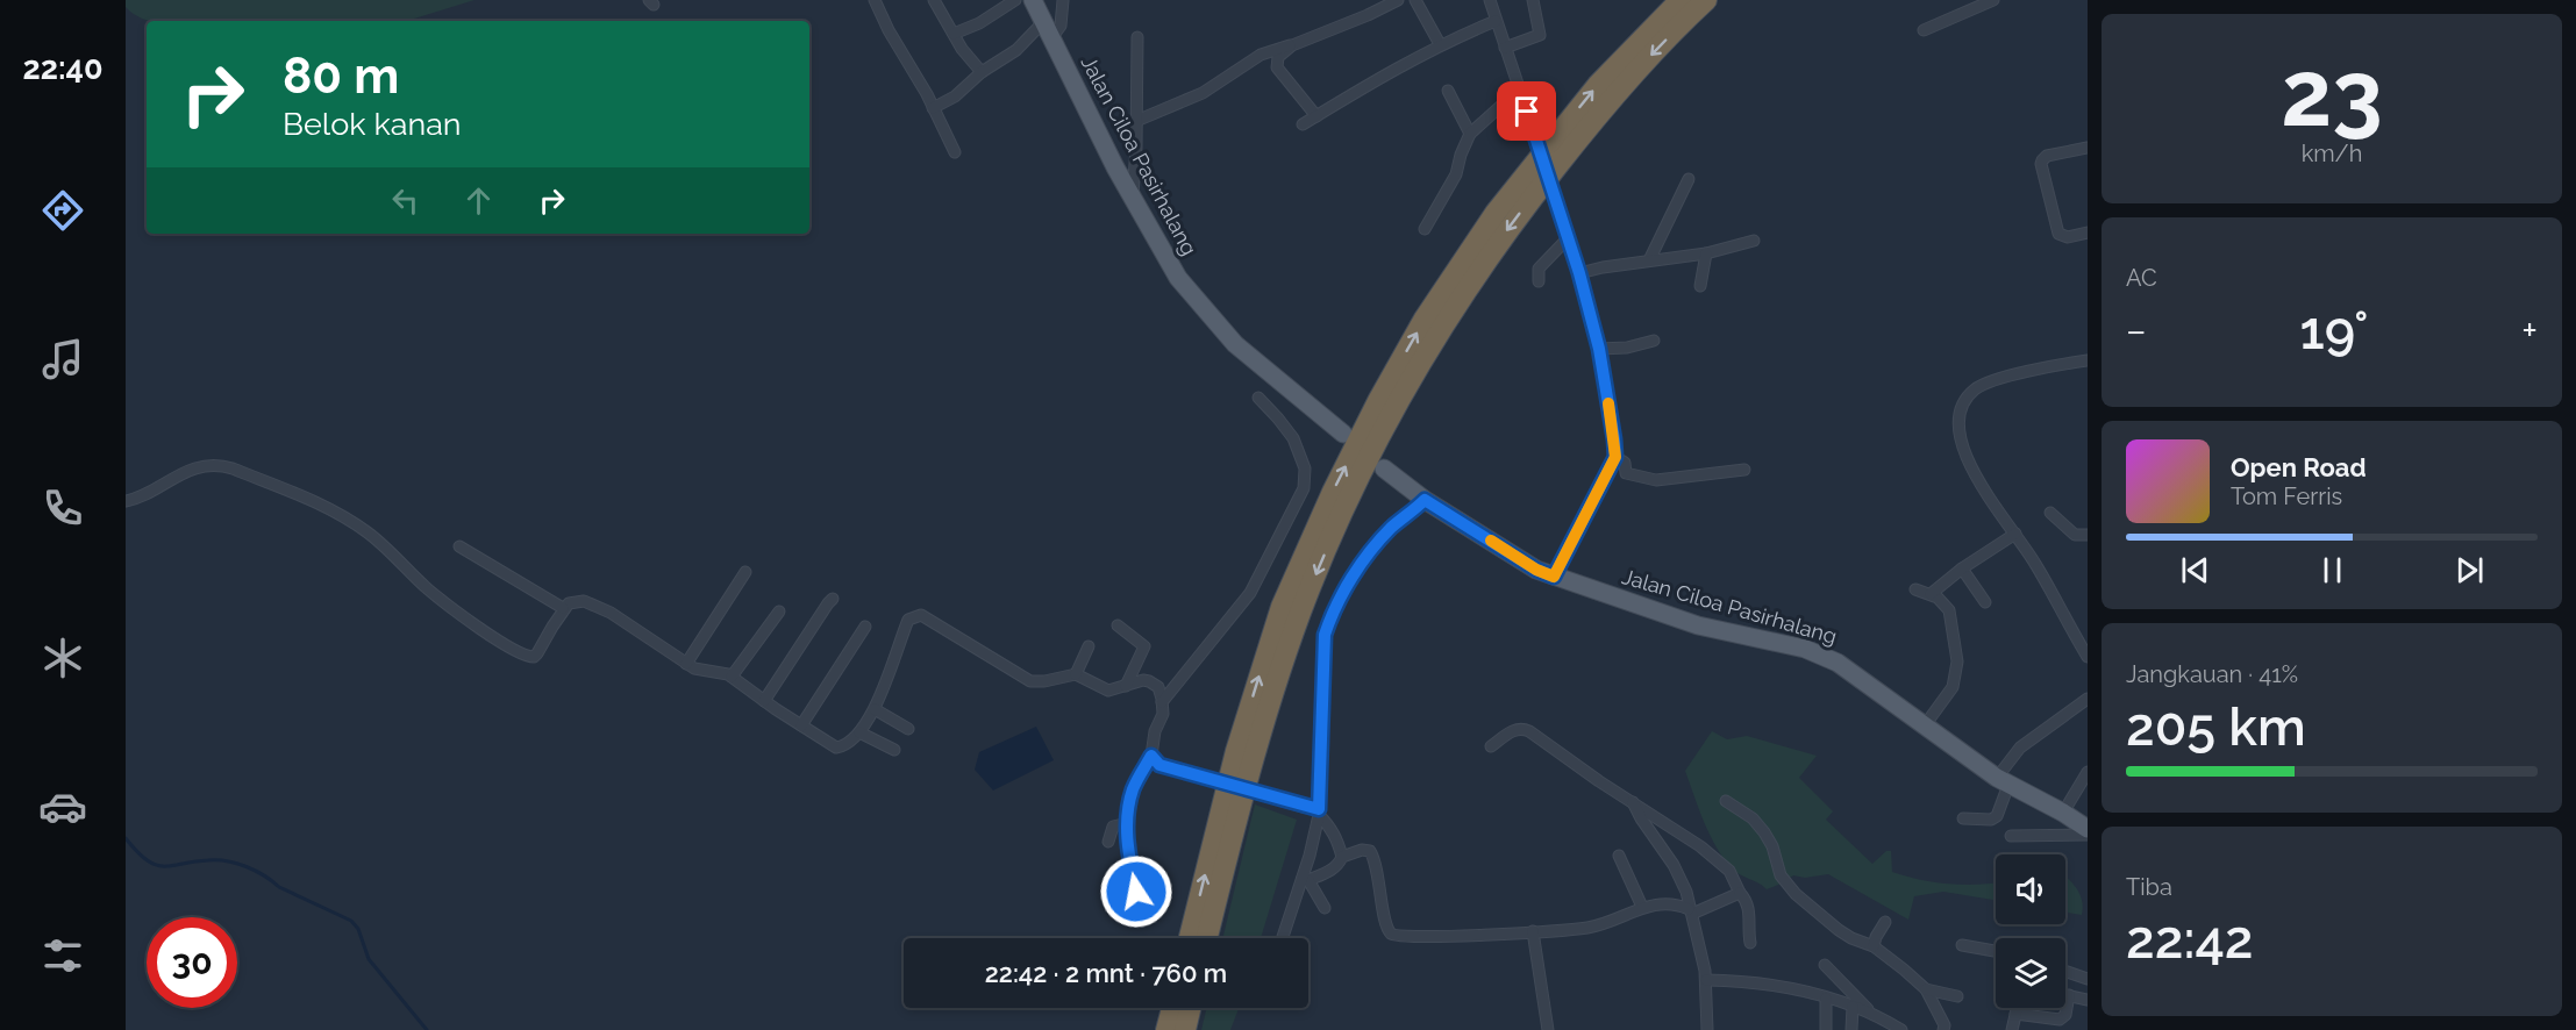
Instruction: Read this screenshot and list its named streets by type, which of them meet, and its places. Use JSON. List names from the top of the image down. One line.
{"streets":{"main road":["Jalan Ciloa Pasirhalang"]},"page":{"tabs":"22:40","tile":[["23","km/h"],"AC",["Jangkauan · 41%","205 km"],["Tiba","22:42"]],"turn":["80 m","Belok kanan"],"heat":["−","19°","+"],"song":["Open Road","Tom Ferris"],"limit":"30","trip":"22:42 · 2 mnt · 760 m"}}
